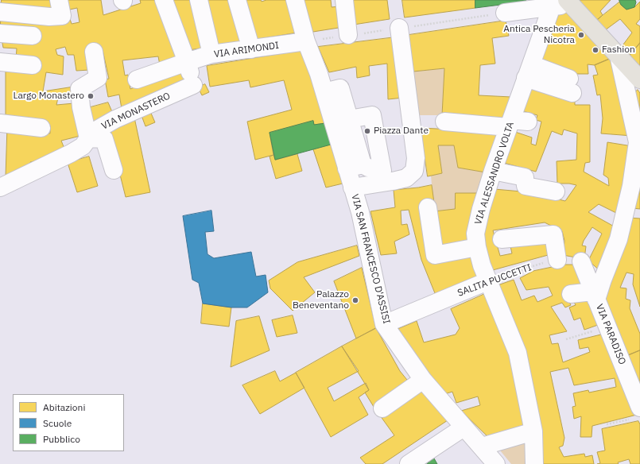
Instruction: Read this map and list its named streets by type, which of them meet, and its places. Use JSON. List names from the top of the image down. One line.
{"streets":{"street":["VIA ARIMONDI","VIA MONASTERO","VIA ALESSANDRO VOLTA","VIA SAN FRANCESCO D'ASSISI","SALITA PUCCETTI","VIA PARADISO"]},"crossings":[["VIA ARIMONDI","VIA SAN FRANCESCO D'ASSISI"],["VIA ALESSANDRO VOLTA","SALITA PUCCETTI"],["VIA SAN FRANCESCO D'ASSISI","SALITA PUCCETTI"]],"places":["Antica Pescheria Nicotra","Fashion","Largo Monastero","Piazza Dante","Palazzo Beneventano"],"legend":["Abitazioni","Scuole","Pubblico"]}
